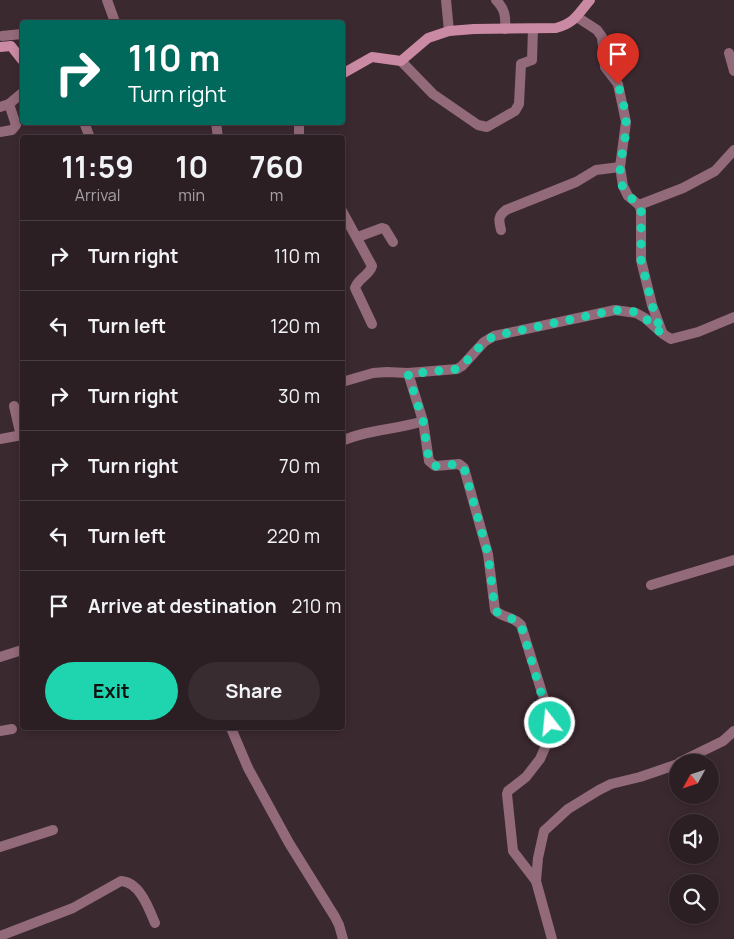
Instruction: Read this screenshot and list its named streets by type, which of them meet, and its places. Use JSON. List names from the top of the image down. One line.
{"north":"bottom left","page":{"turn":["110 m","Turn right"],"eta":["11:59","Arrival","10","min","760","m"],"list":[{"name":"Turn right","value":"110 m"},{"name":"Turn left","value":"120 m"},{"name":"Turn right","value":"30 m"},{"name":"Turn right","value":"70 m"},{"name":"Turn left","value":"220 m"},{"name":"Arrive at destination","value":"210 m"}],"buttons":["Exit","Share"]}}
